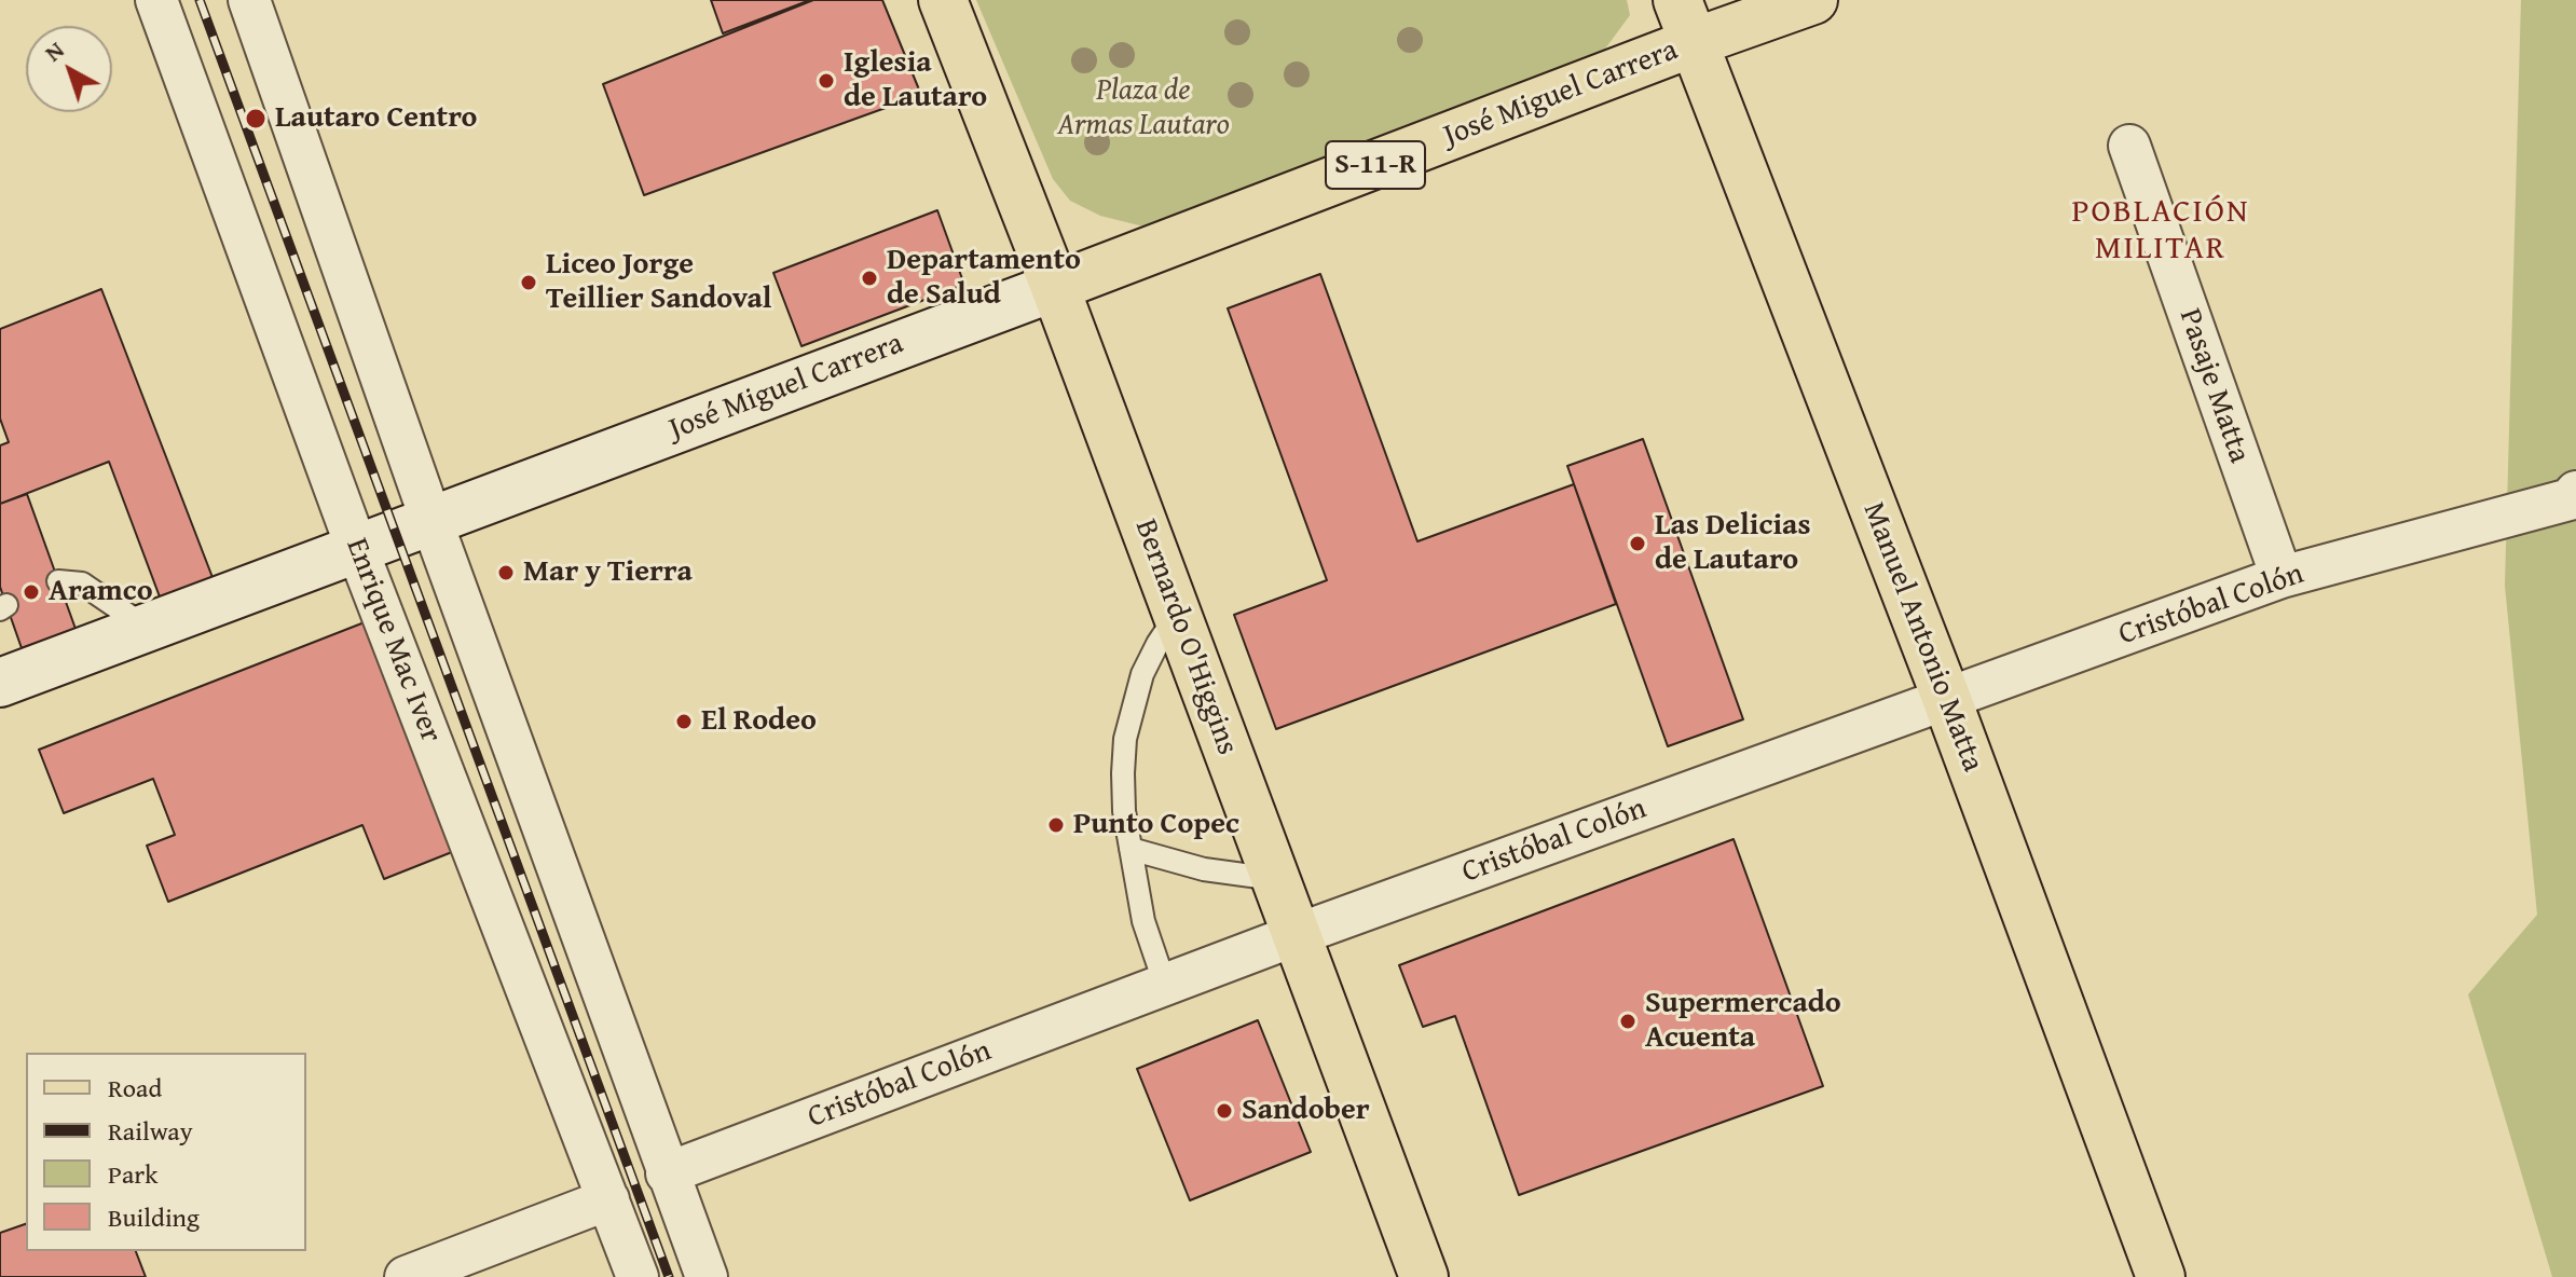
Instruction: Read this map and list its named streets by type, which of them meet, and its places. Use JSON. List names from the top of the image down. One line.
{"streets":{"main road":["José Miguel Carrera","S-11-R","Bernardo O'Higgins","Manuel Antonio Matta"],"street":["Pasaje Matta","Cristóbal Colón","Enrique Mac Iver"]},"crossings":[["José Miguel Carrera","Bernardo O'Higgins"],["José Miguel Carrera","Manuel Antonio Matta"],["José Miguel Carrera","Enrique Mac Iver"],["Pasaje Matta","Cristóbal Colón"],["Cristóbal Colón","Bernardo O'Higgins"],["Cristóbal Colón","Manuel Antonio Matta"]],"districts":["POBLACIÓN MILITAR"],"parks":["Plaza de Armas Lautaro"],"places":["Iglesia de Lautaro","Lautaro Centro","Departamento de Salud","Liceo Jorge Teillier Sandoval","Las Delicias de Lautaro","Mar y Tierra","Aramco","El Rodeo","Punto Copec","Supermercado Acuenta","Sandober"],"legend":["Road","Railway","Park","Building"],"north":"top left"}
